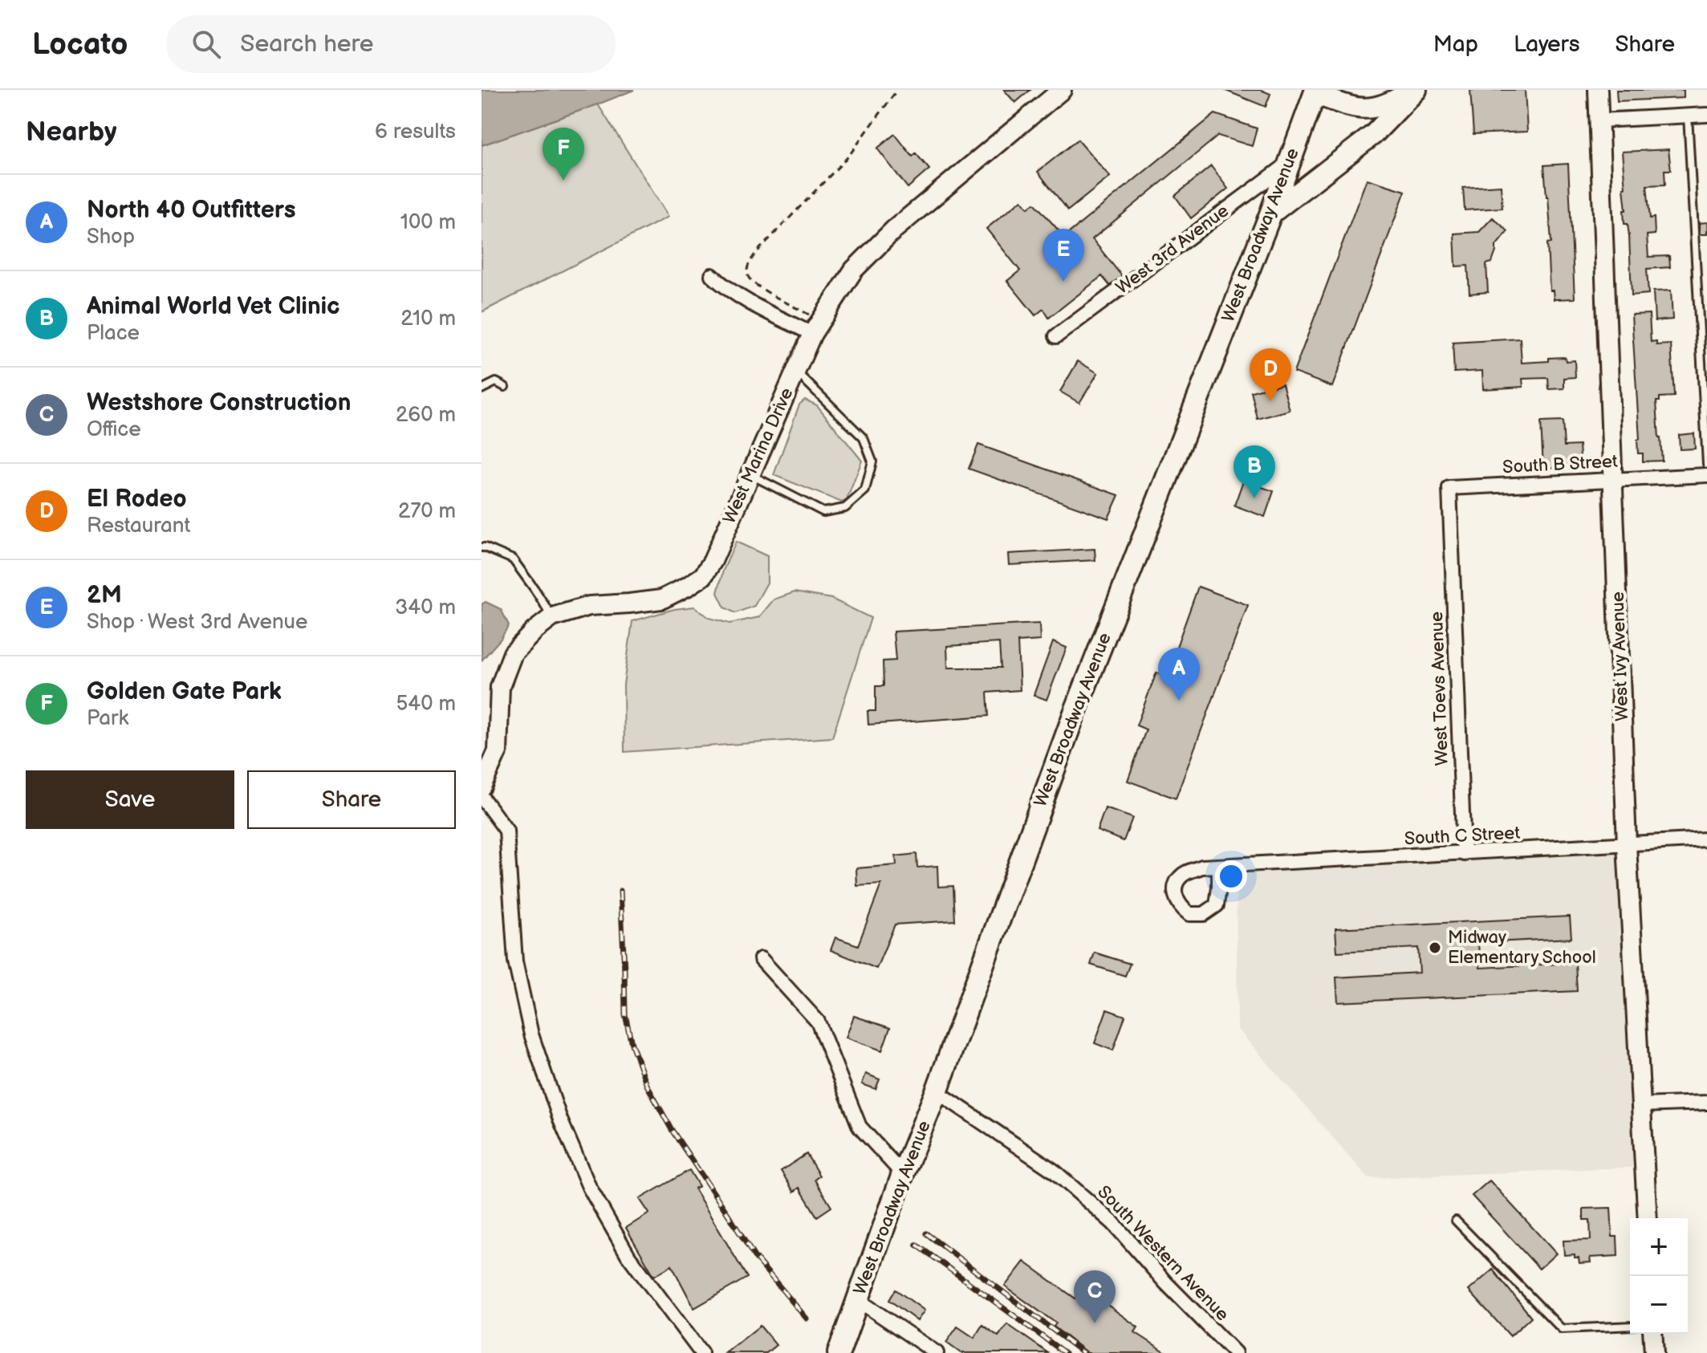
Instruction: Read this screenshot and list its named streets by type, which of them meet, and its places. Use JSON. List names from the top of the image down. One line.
{"streets":{"main road":["West Broadway Avenue"],"street":["West 3rd Avenue","West Marina Drive","South B Street","West Ivy Avenue","West Toevs Avenue","South C Street","South Western Avenue"]},"crossings":[["West Broadway Avenue","West 3rd Avenue"],["West Broadway Avenue","South Western Avenue"],["South B Street","West Ivy Avenue"],["South B Street","West Toevs Avenue"],["West Ivy Avenue","South C Street"],["West Toevs Avenue","South C Street"]],"places":["Midway Elementary School"],"page":{"header":"Locato","search":"Search here","nav":["Map","Layers","Share"],"heading":["Nearby","6 results"],"pins":["F","E","D","B","A","C"],"list":[{"mark":"A","name":"North 40 Outfitters","note":"Shop","value":"100 m"},{"mark":"B","name":"Animal World Vet Clinic","note":"Place","value":"210 m"},{"mark":"C","name":"Westshore Construction","note":"Office","value":"260 m"},{"mark":"D","name":"El Rodeo","note":"Restaurant","value":"270 m"},{"mark":"E","name":"2M","note":"Shop · West 3rd Avenue","value":"340 m"},{"mark":"F","name":"Golden Gate Park","note":"Park","value":"540 m"}],"buttons":["Save","Share"],"map_buttons":["+","−"]}}
